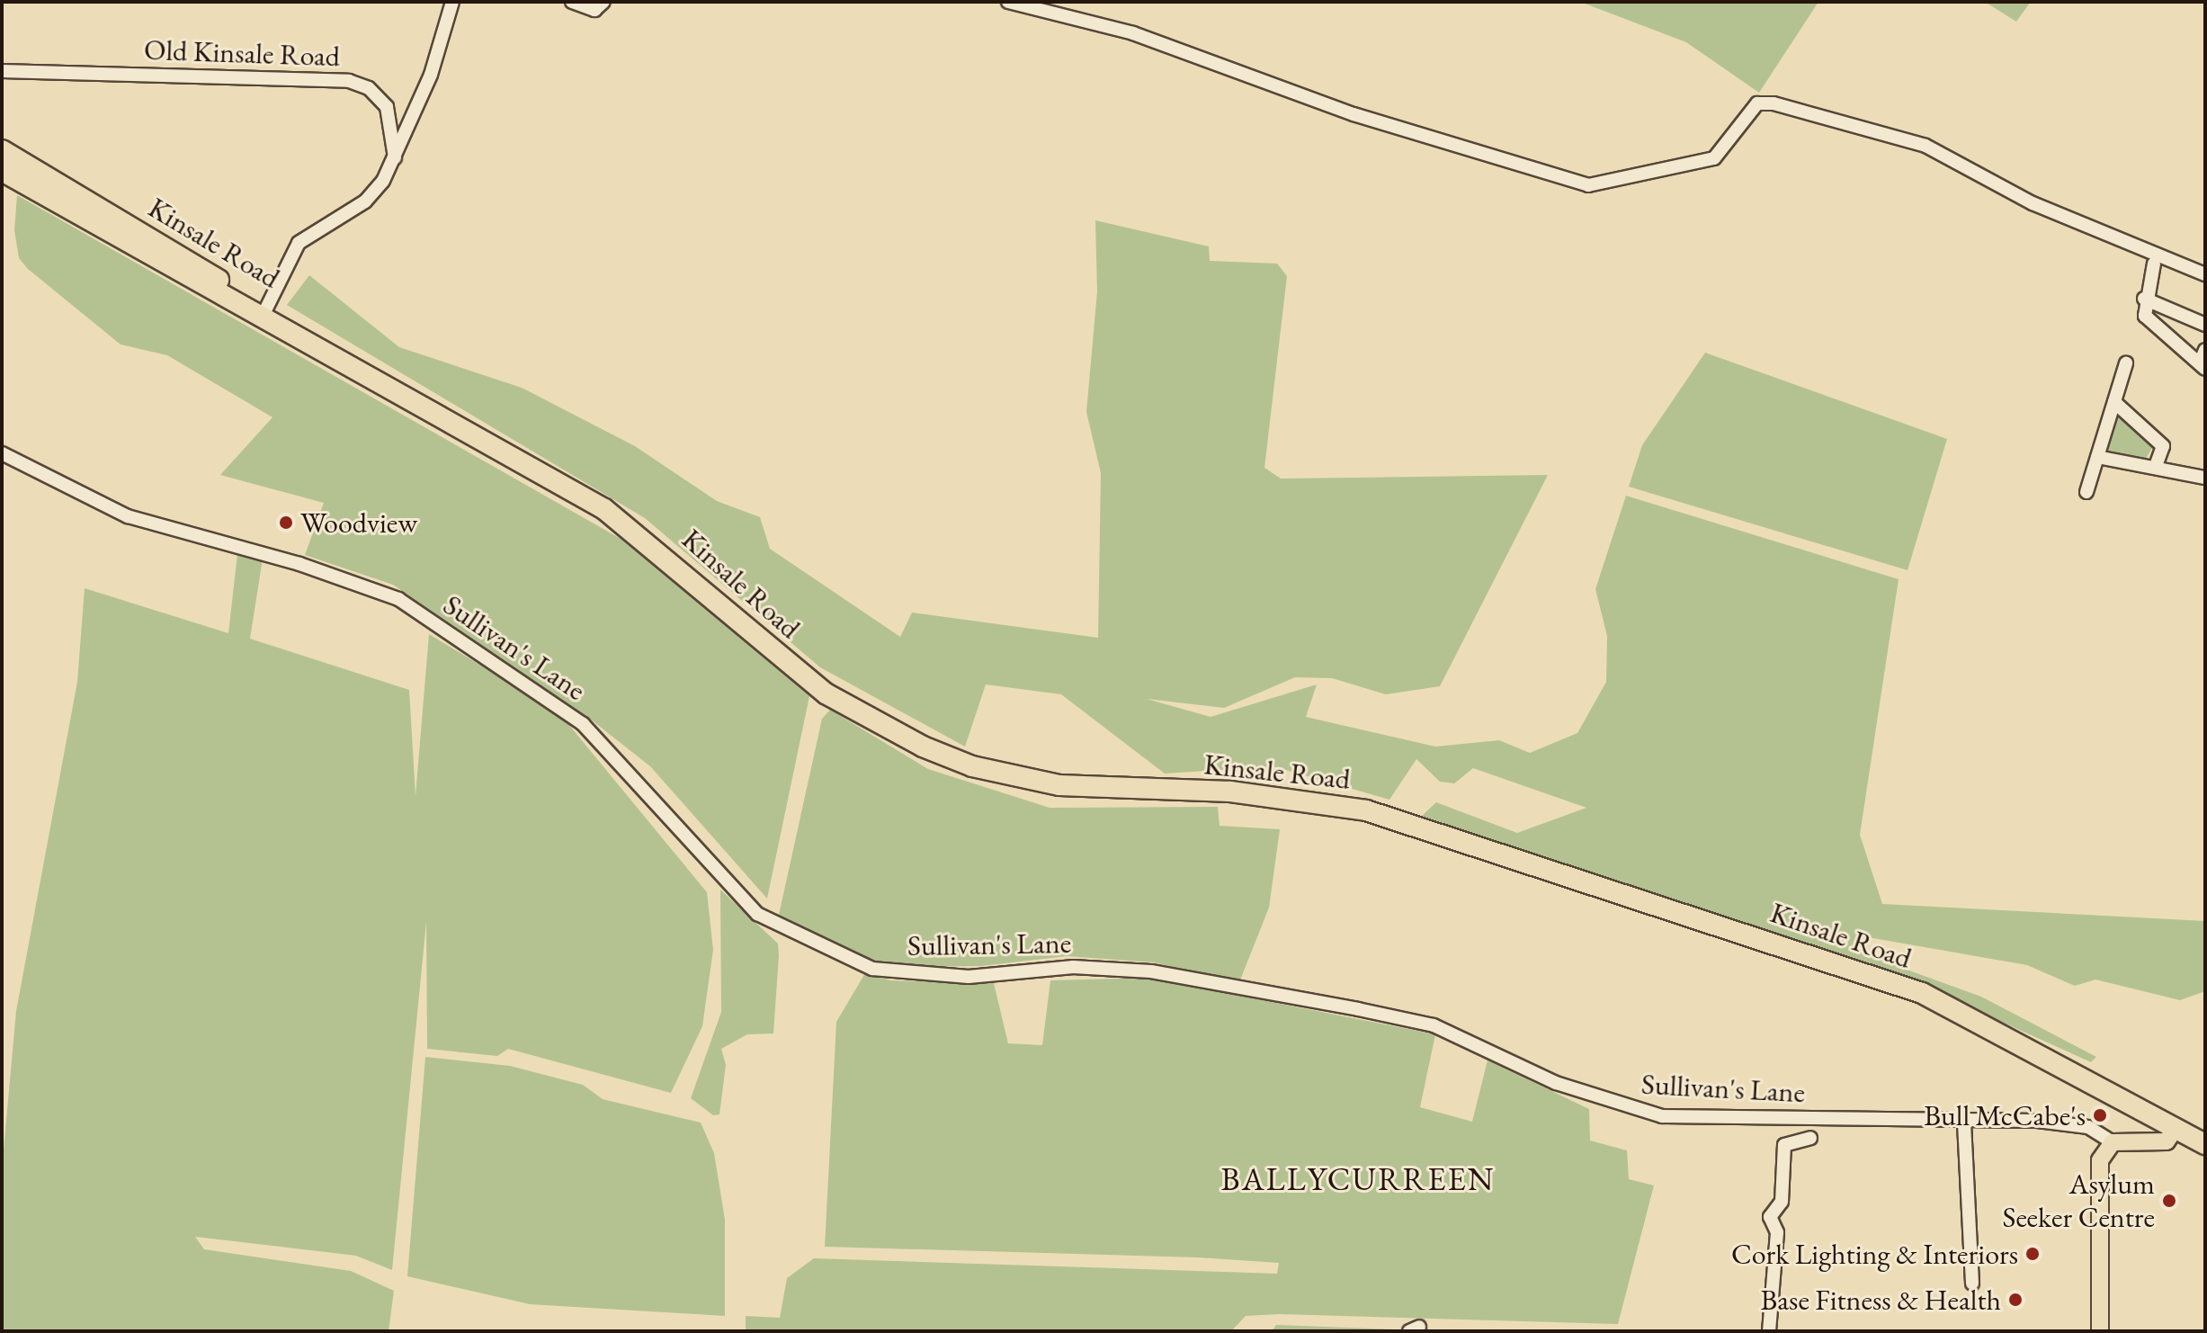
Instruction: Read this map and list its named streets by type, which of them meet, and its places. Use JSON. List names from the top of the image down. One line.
{"streets":{"highway":["Kinsale Road"],"street":["Old Kinsale Road","Sullivan's Lane"]},"districts":["BALLYCURREEN"],"places":["Woodview","Bull McCabe's","Asylum Seeker Centre","Cork Lighting & Interiors","Base Fitness & Health"]}
